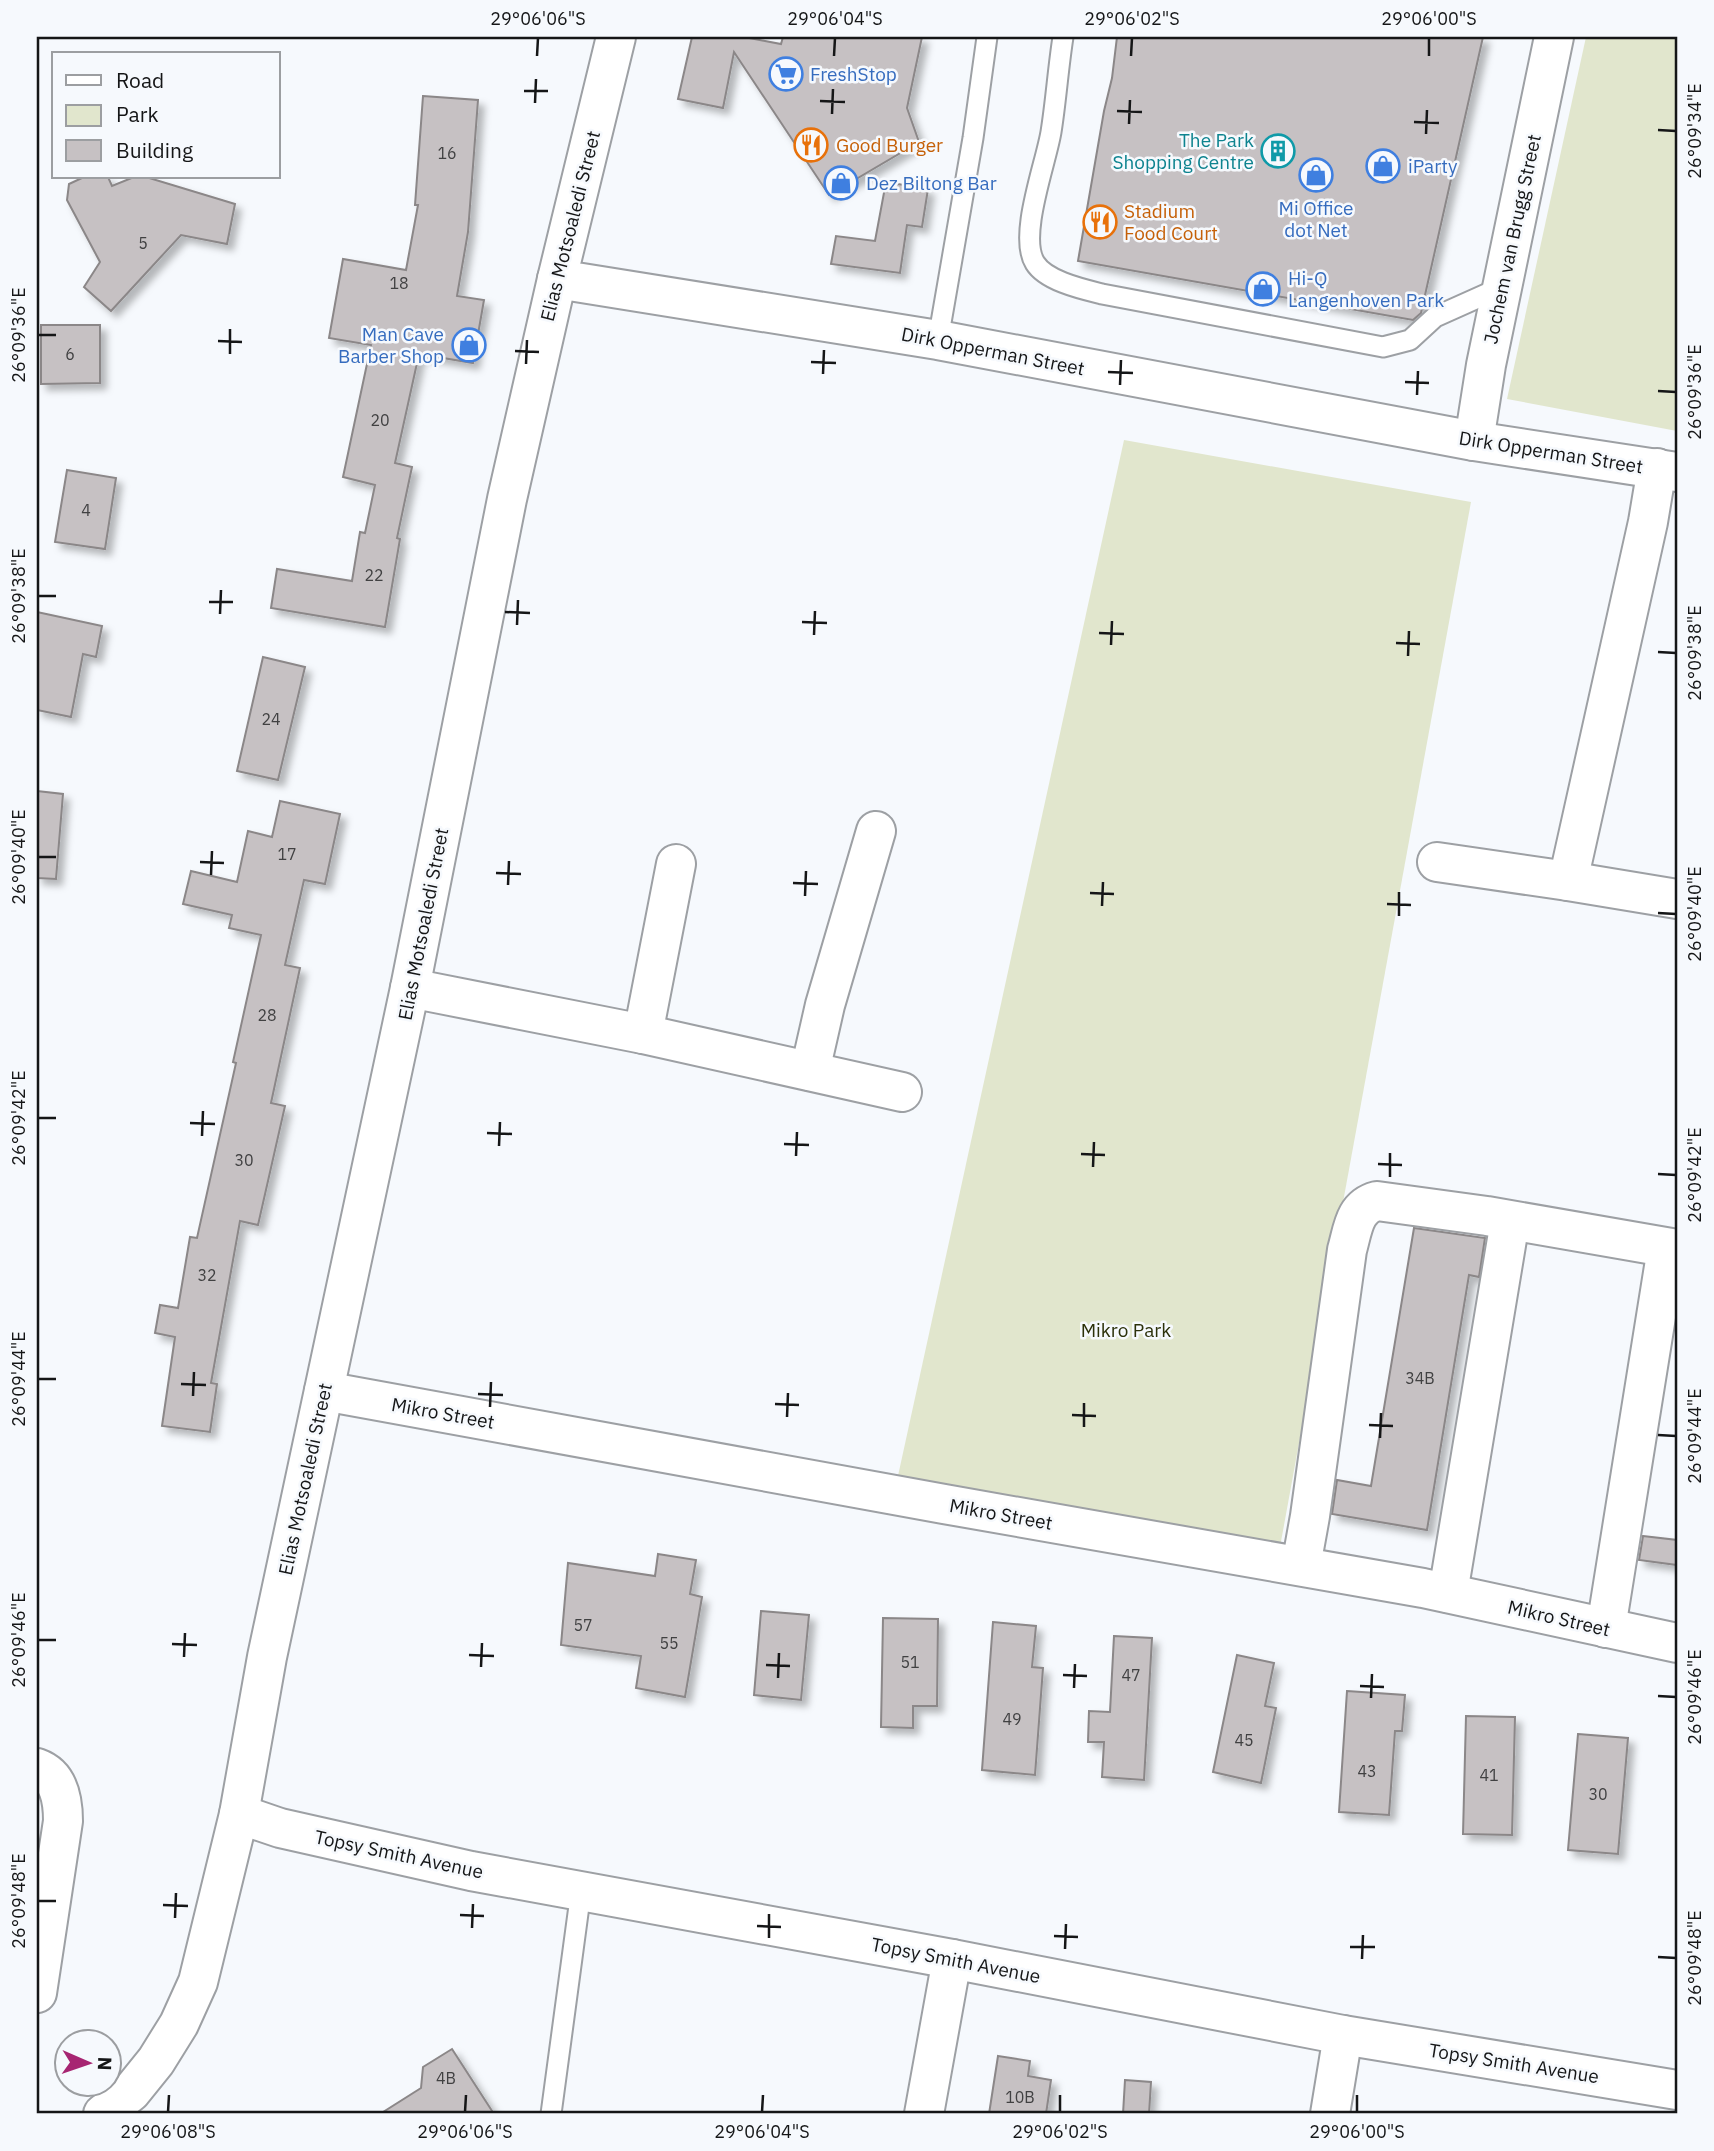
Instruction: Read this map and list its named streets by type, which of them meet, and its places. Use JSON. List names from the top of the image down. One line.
{"streets":{"street":["Elias Motsoaledi Street","Jochem van Brugg Street","Dirk Opperman Street","Mikro Street","Topsy Smith Avenue"]},"crossings":[["Elias Motsoaledi Street","Dirk Opperman Street"],["Elias Motsoaledi Street","Mikro Street"],["Elias Motsoaledi Street","Topsy Smith Avenue"],["Jochem van Brugg Street","Dirk Opperman Street"]],"parks":["Mikro Park"],"places":{"supermarket":["FreshStop"],"restaurant":["Good Burger","Stadium Food Court"],"building":["The Park Shopping Centre"],"shop":["iParty","Mi Office dot Net","Dez Biltong Bar","Hi-Q Langenhoven Park","Man Cave Barber Shop"]},"house_numbers":["16","5","18","6","20","4","22","24","17","28","30","32","34B","57","55","51","47","49","45","43","41","30","4B","10B"],"legend":["Road","Park","Building"],"north":"right","coordinates":["29°06'06\"S","29°06'04\"S","29°06'02\"S","29°06'00\"S","26°09'34\"E","26°09'36\"E","26°09'38\"E","26°09'40\"E","26°09'42\"E","26°09'44\"E","26°09'46\"E","26°09'48\"E","29°06'08\"S"]}
